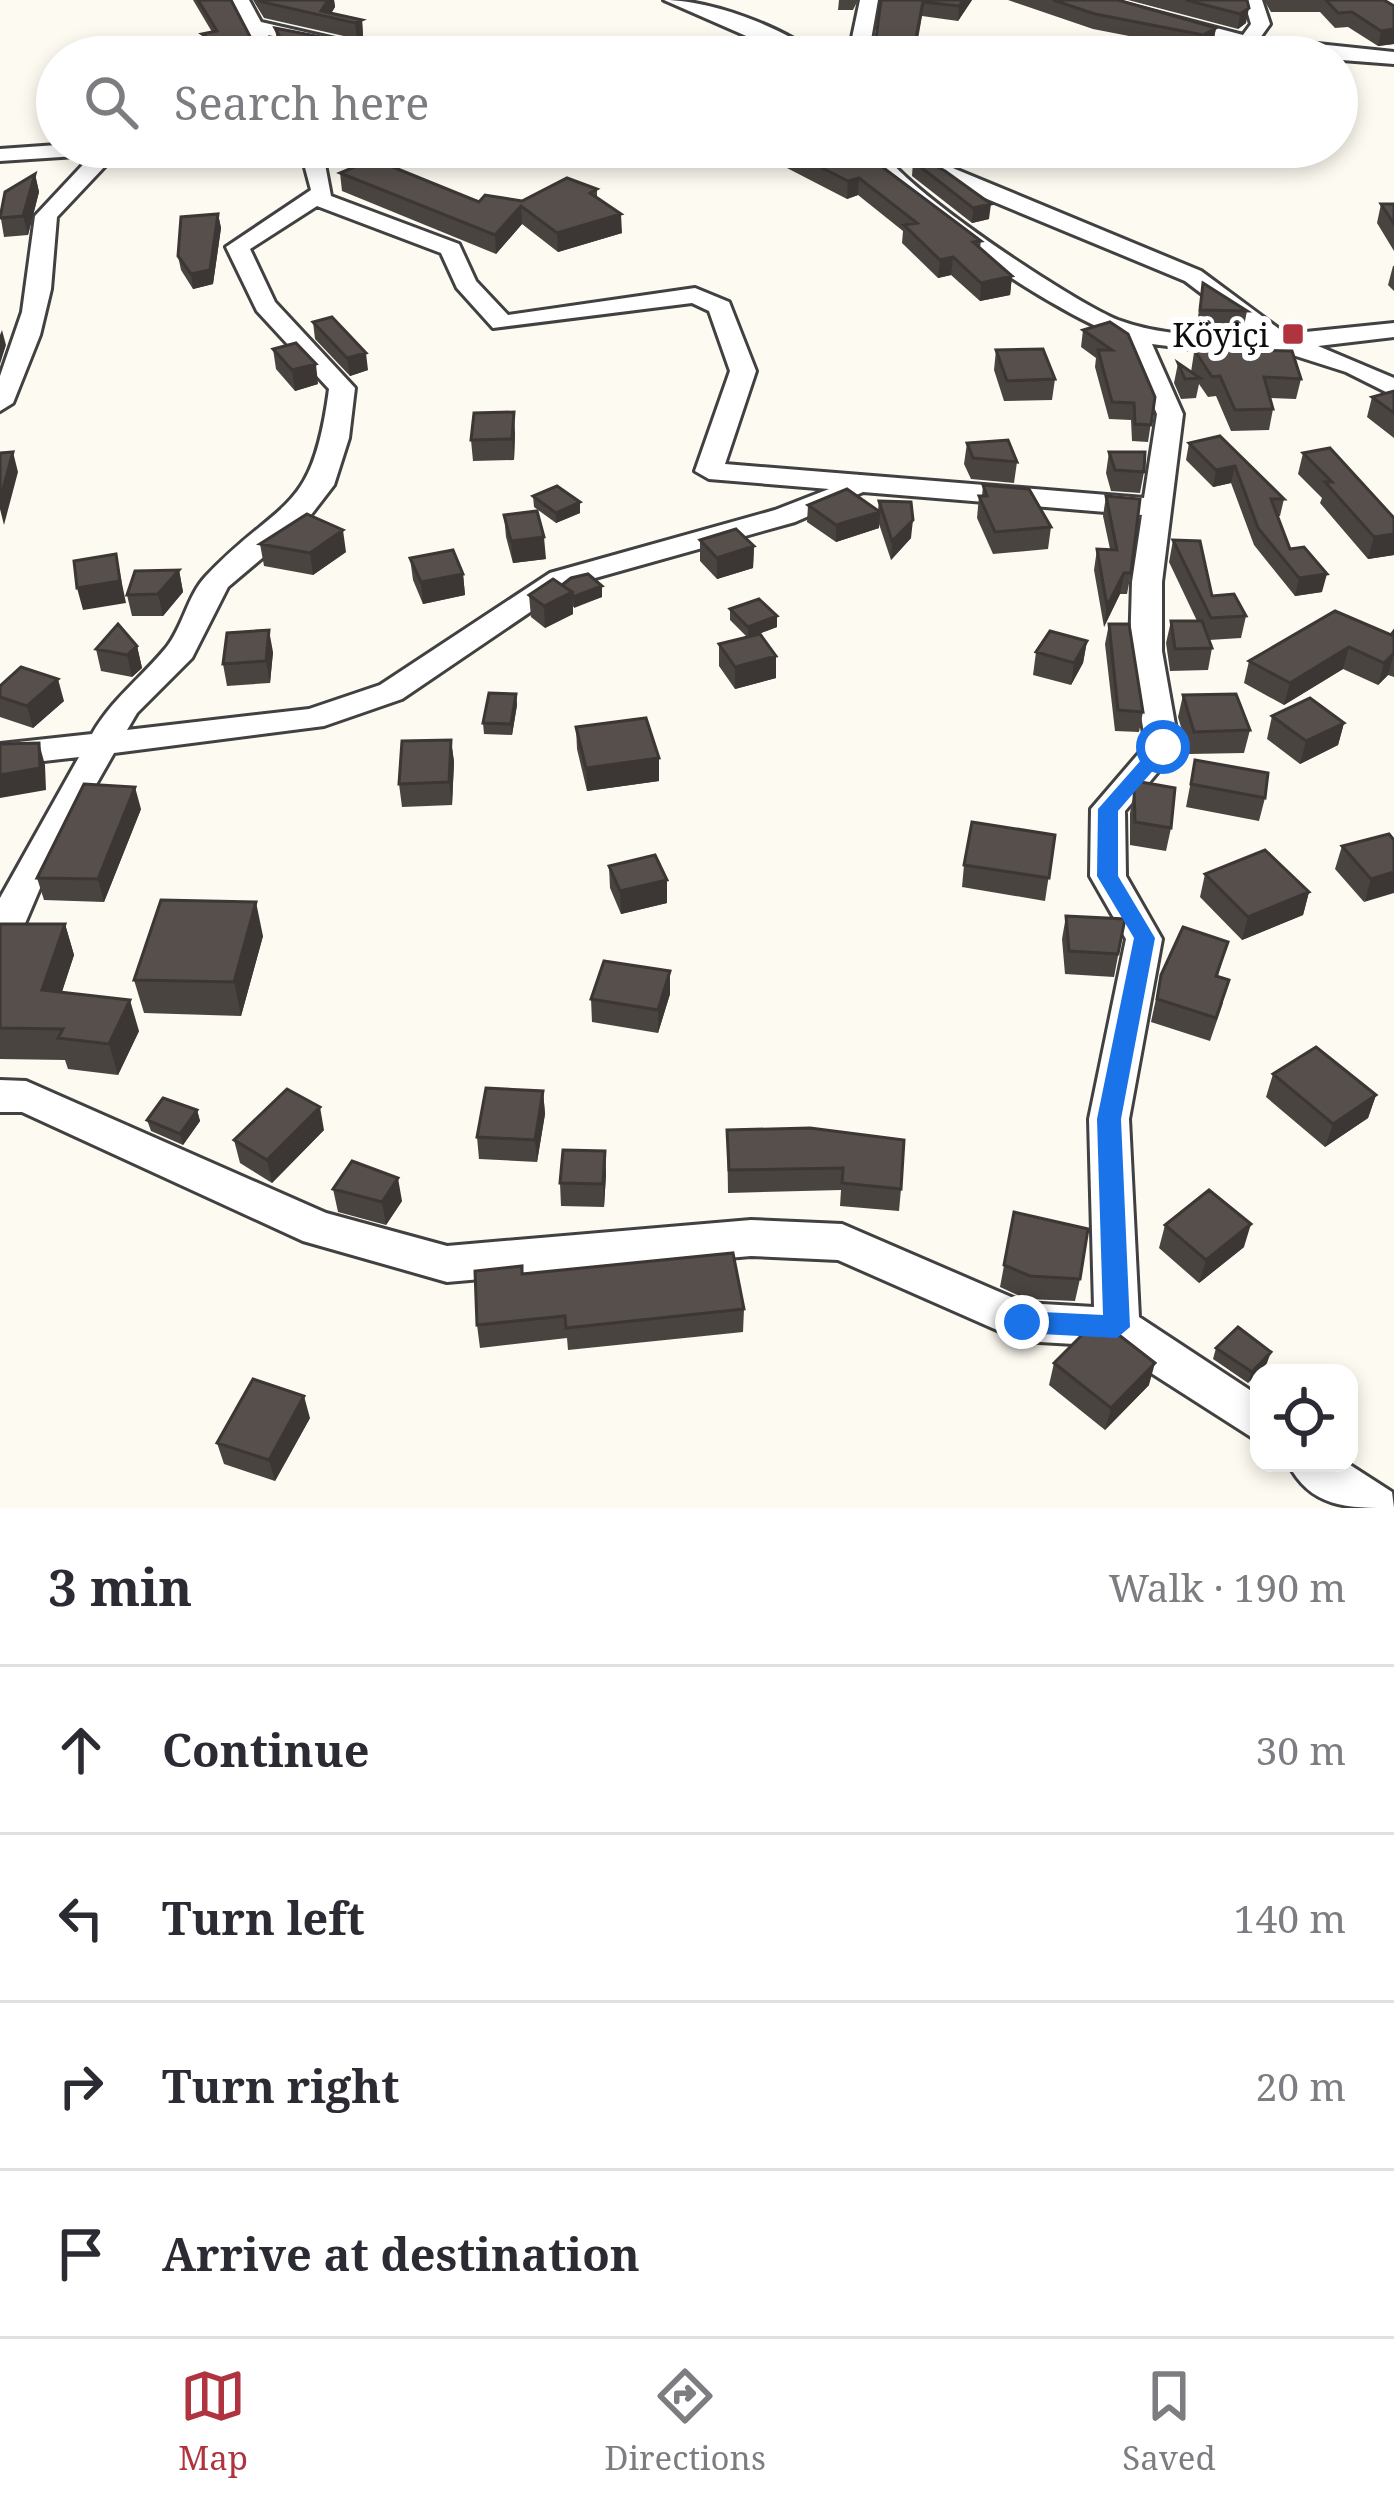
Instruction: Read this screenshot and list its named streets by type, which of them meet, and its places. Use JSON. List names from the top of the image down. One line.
{"places":{"transit":["Köyiçi"]},"page":{"search":"Search here","heading":["3 min","Walk · 190 m"],"list":[["Continue","30 m"],["Turn left","140 m"],["Turn right","20 m"],"Arrive at destination"],"nav":["Map","Directions","Saved"]}}
